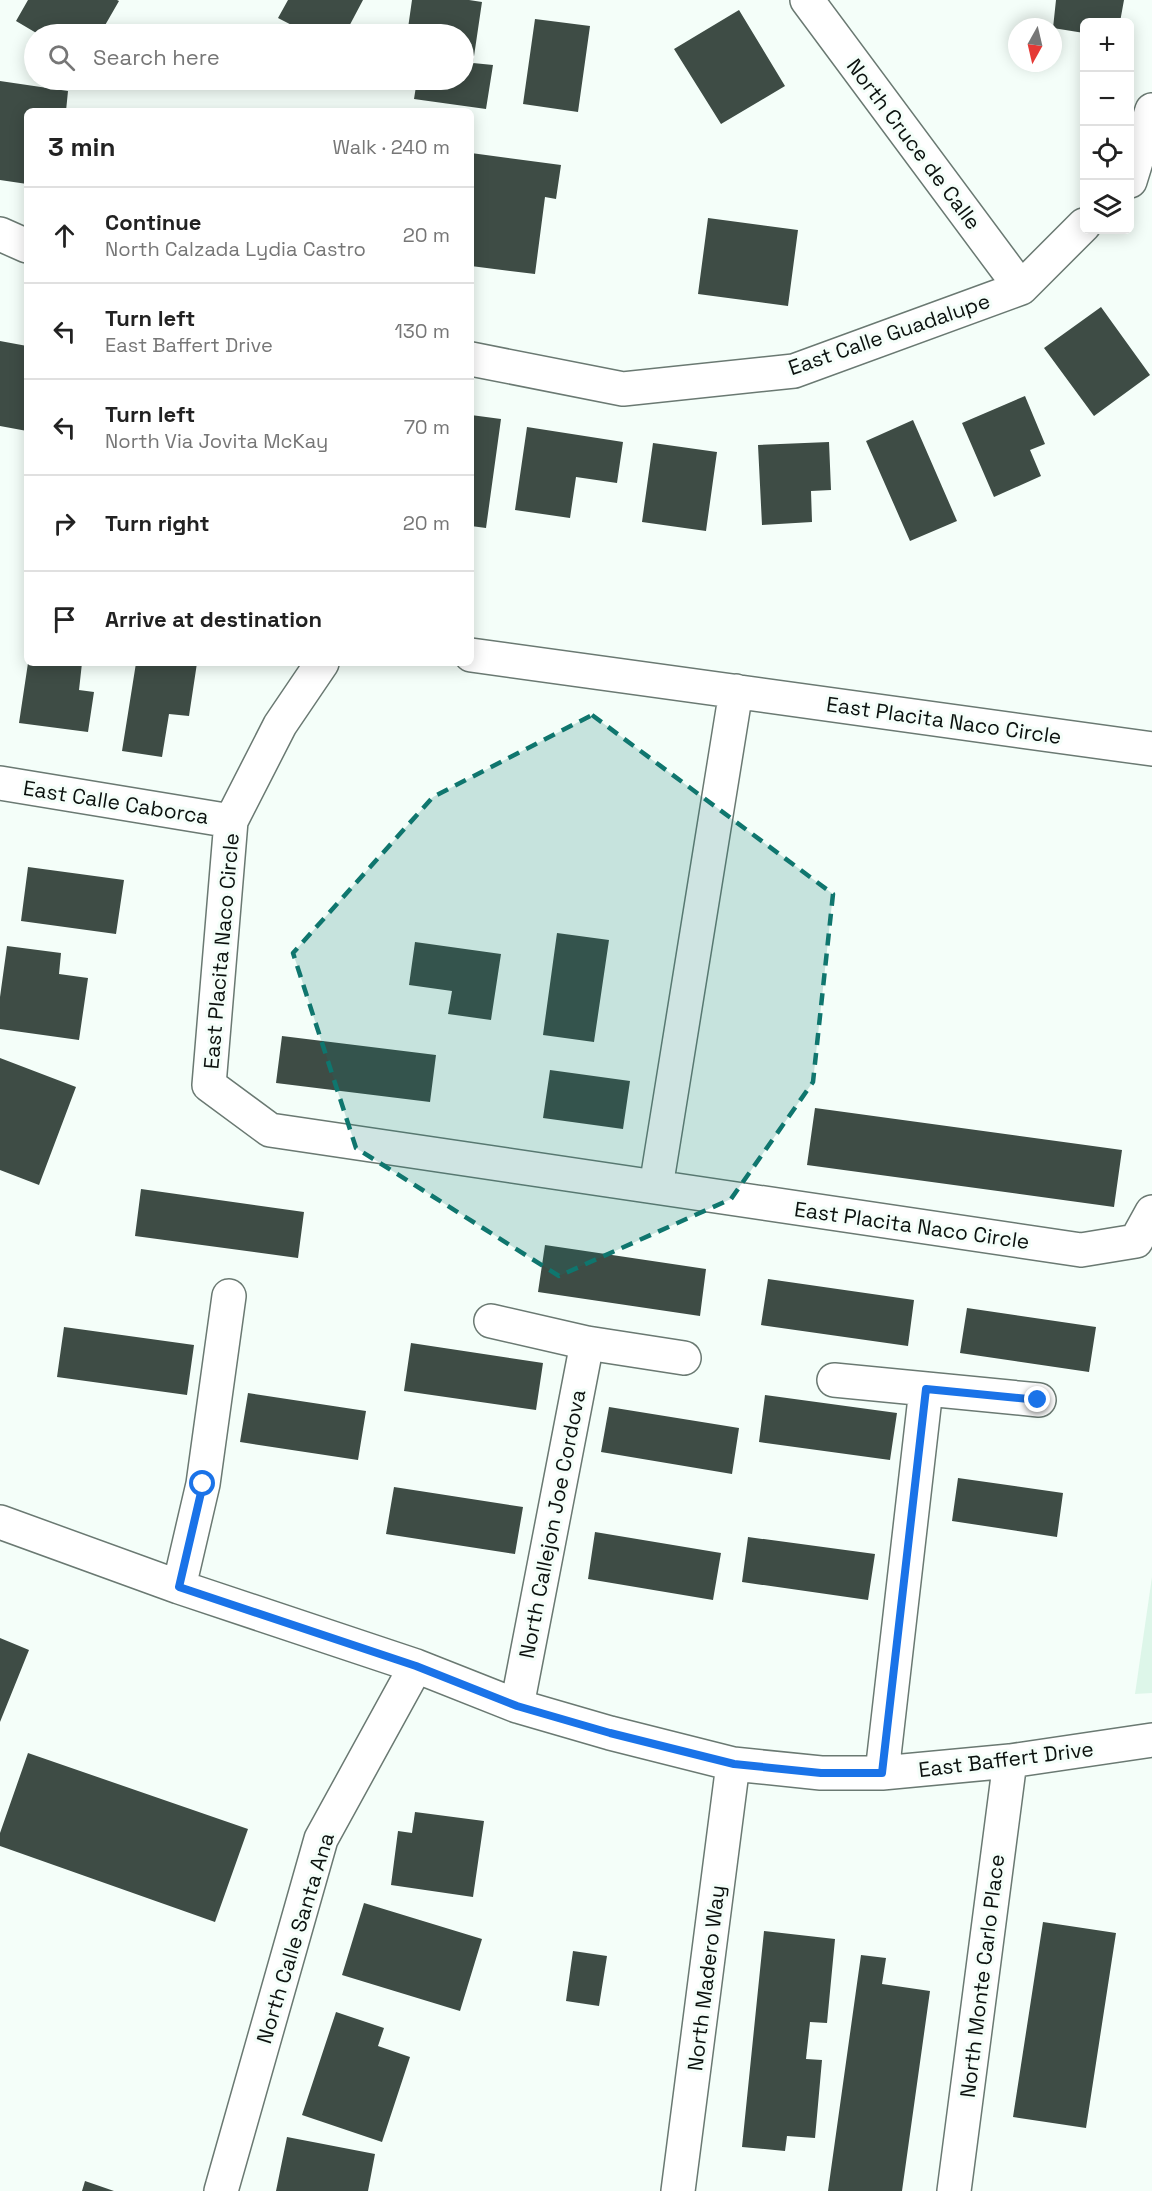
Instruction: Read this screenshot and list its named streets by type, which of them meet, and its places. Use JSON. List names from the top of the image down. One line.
{"streets":{"street":["North Cruce de Calle","East Calle Guadalupe","East Placita Naco Circle","East Calle Caborca","North Callejon Joe Cordova","East Baffert Drive","North Calle Santa Ana","North Monte Carlo Place","North Madero Way"]},"crossings":[["North Cruce de Calle","East Calle Guadalupe"],["East Placita Naco Circle","East Calle Caborca"],["North Callejon Joe Cordova","East Baffert Drive"],["East Baffert Drive","North Calle Santa Ana"],["East Baffert Drive","North Monte Carlo Place"],["East Baffert Drive","North Madero Way"]],"north":"bottom","page":{"map_buttons":["+","−"],"search":"Search here","heading":["3 min","Walk · 240 m"],"list":[["Continue","North Calzada Lydia Castro","20 m"],["Turn left","East Baffert Drive","130 m"],["Turn left","North Via Jovita McKay","70 m"],["Turn right","20 m"],"Arrive at destination"]}}
